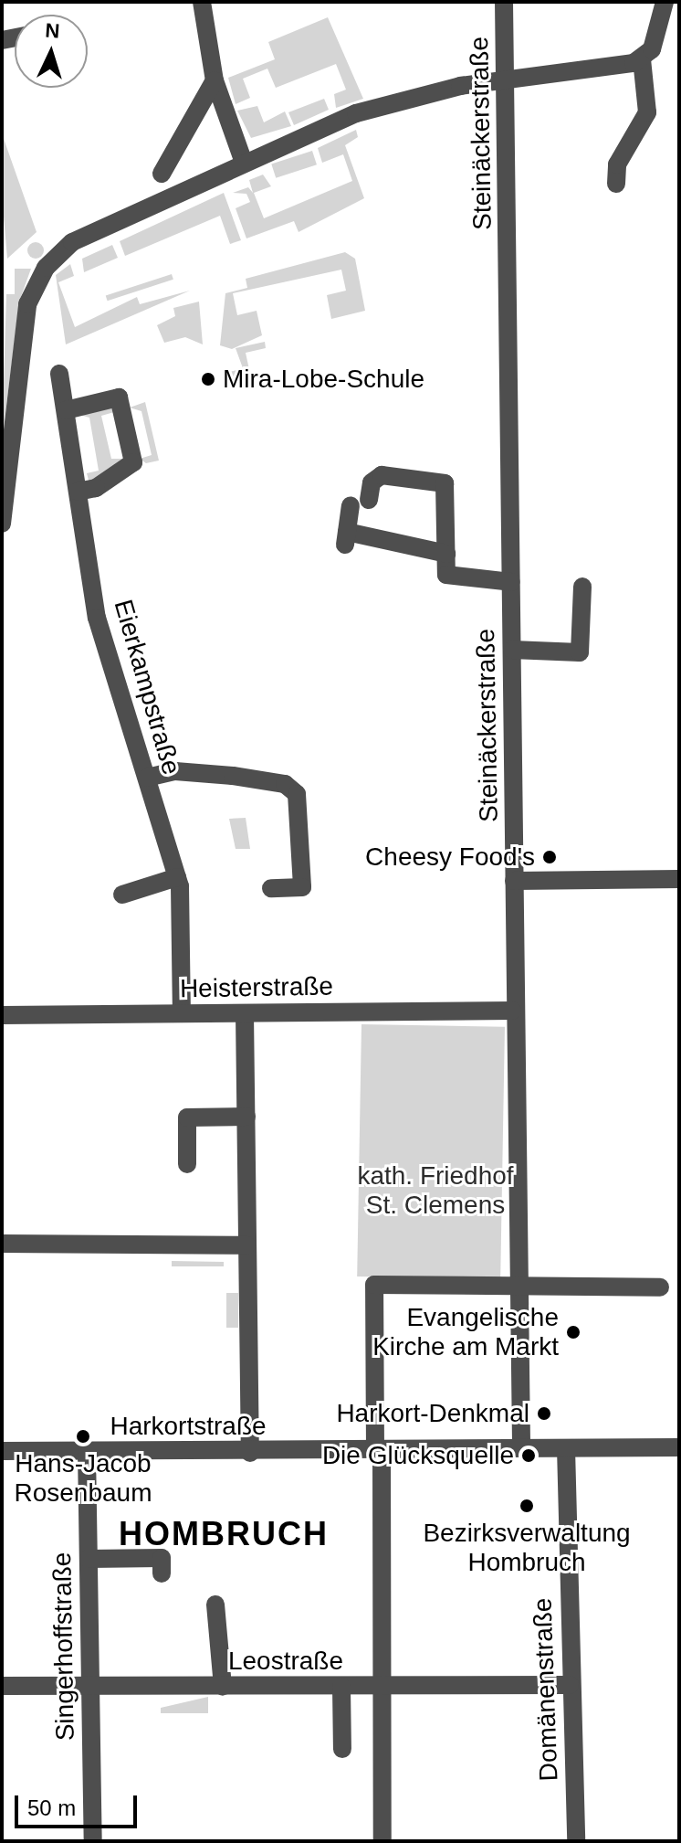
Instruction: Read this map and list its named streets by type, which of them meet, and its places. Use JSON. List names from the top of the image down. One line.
{"streets":{"street":["Steinäckerstraße","Eierkampstraße","Heisterstraße","Harkortstraße","Singerhoffstraße","Leostraße","Domänenstraße"]},"crossings":[["Steinäckerstraße","Heisterstraße"],["Steinäckerstraße","Harkortstraße"],["Eierkampstraße","Heisterstraße"],["Harkortstraße","Singerhoffstraße"],["Harkortstraße","Domänenstraße"],["Singerhoffstraße","Leostraße"],["Leostraße","Domänenstraße"]],"districts":["HOMBRUCH"],"parks":["kath. Friedhof St. Clemens"],"places":["Mira-Lobe-Schule","Cheesy Food's","Evangelische Kirche am Markt","Harkort-Denkmal","Hans-Jacob Rosenbaum","Die Glücksquelle","Bezirksverwaltung Hombruch"],"scale_bar":"50 m","north":"top"}
